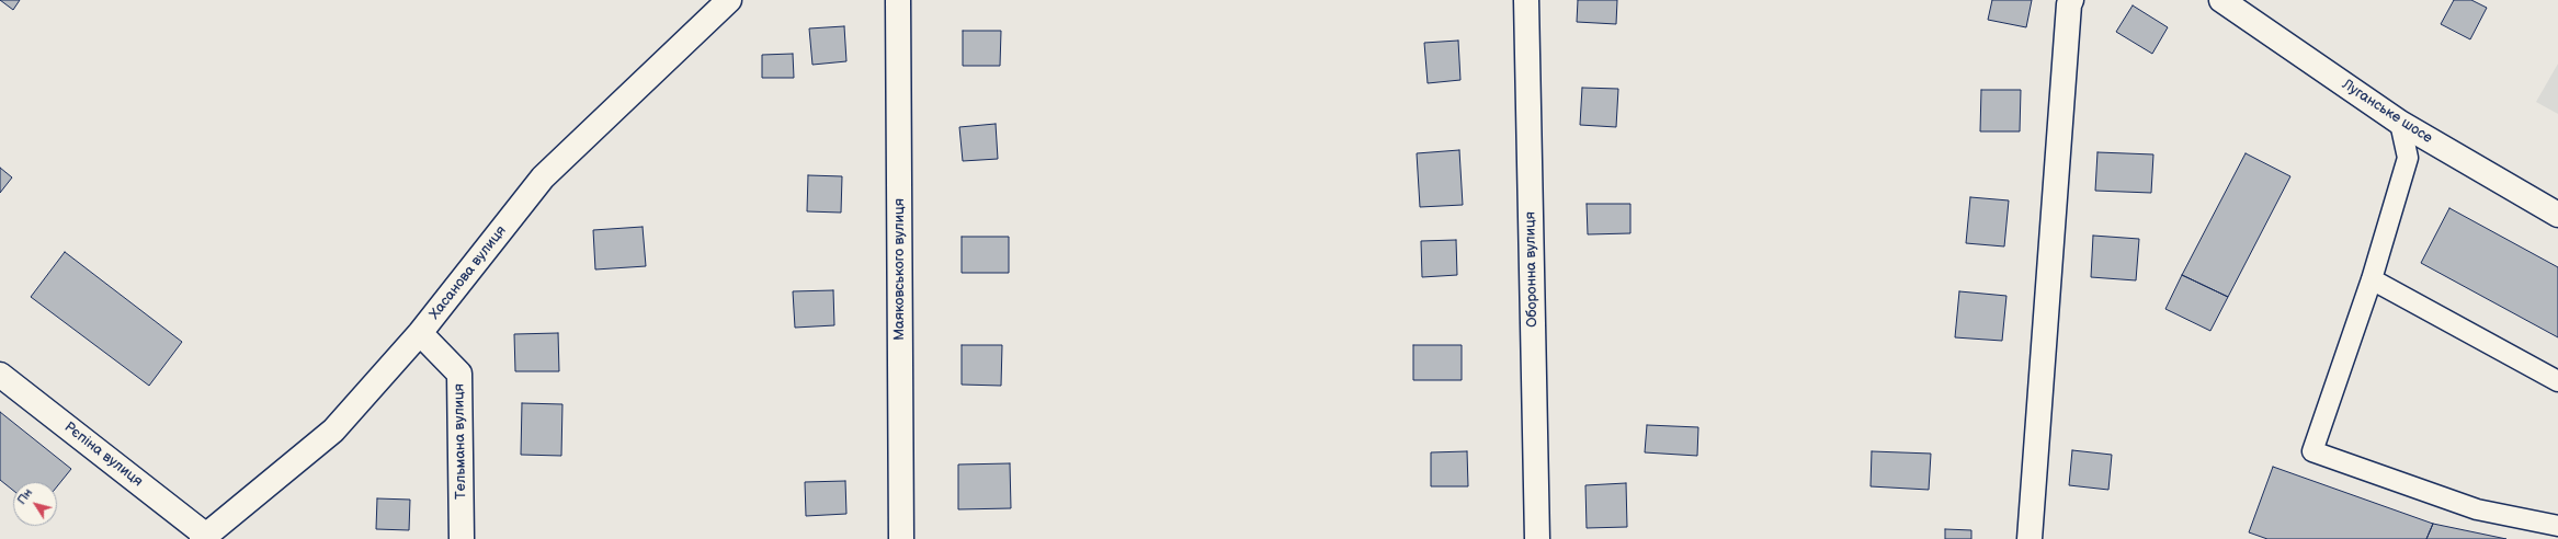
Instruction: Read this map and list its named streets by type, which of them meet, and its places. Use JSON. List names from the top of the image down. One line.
{"streets":{"street":["Луганське шосе","Маяковського вулиця","Оборонна вулиця","Хасанова вулиця","Тельмана вулиця","Рєпіна вулиця"]},"crossings":[["Хасанова вулиця","Тельмана вулиця"],["Хасанова вулиця","Рєпіна вулиця"]],"north":"top left"}
